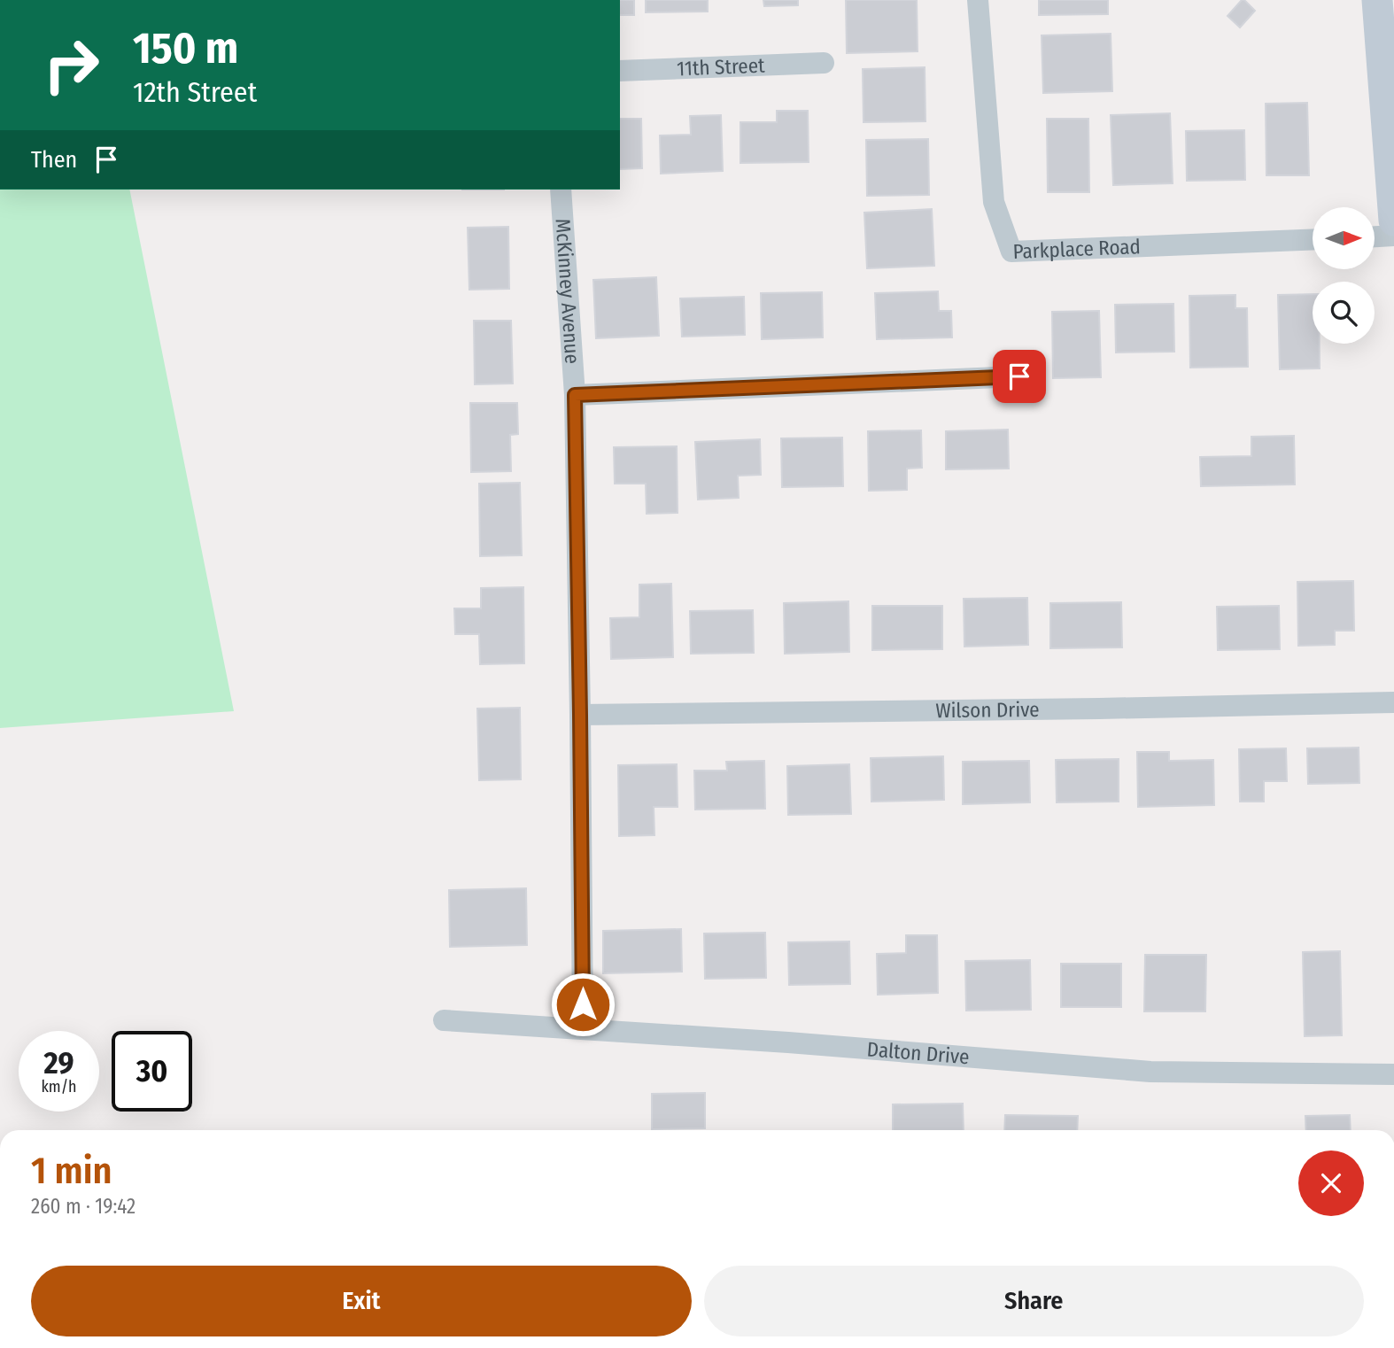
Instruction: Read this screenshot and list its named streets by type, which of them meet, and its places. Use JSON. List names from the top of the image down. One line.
{"streets":{"street":["11th Street","Parkplace Road","McKinney Avenue","Wilson Drive","Dalton Drive"]},"crossings":[["McKinney Avenue","Wilson Drive"],["McKinney Avenue","Dalton Drive"]],"north":"right","page":{"turn":["150 m","12th Street"],"then":"Then","speed":"29 km/h","limit":"30","heading":["1 min","260 m · 19:42"],"buttons":["Exit","Share"]}}
